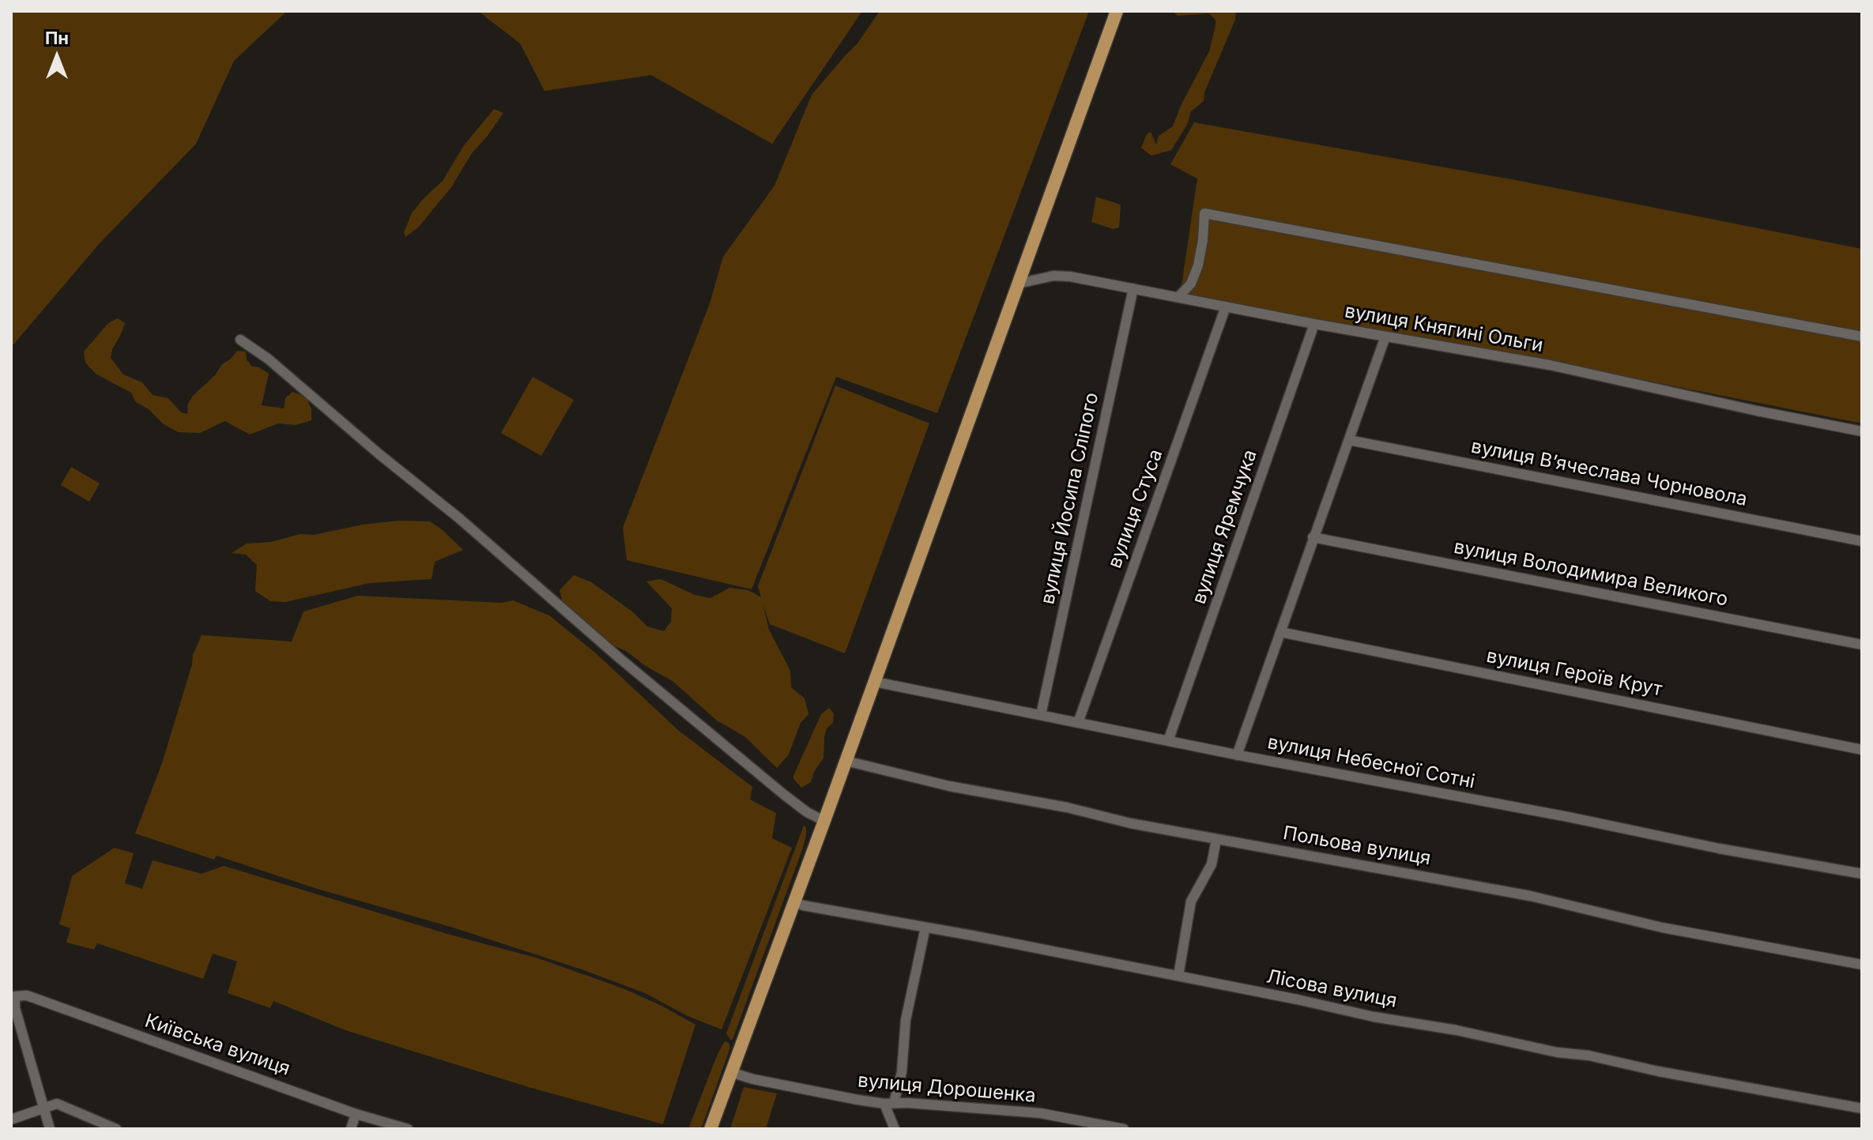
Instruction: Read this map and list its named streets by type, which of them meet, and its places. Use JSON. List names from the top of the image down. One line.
{"streets":{"street":["вулиця Княгині Ольги","вулиця Вʼячеслава Чорновола","вулиця Йосипа Сліпого","вулиця Стуса","вулиця Яремчука","вулиця Володимира Великого","вулиця Героїв Крут","вулиця Небесної Сотні","Польова вулиця","Лісова вулиця","Київська вулиця","вулиця Дорошенка"]},"crossings":[["вулиця Княгині Ольги","вулиця Йосипа Сліпого"],["вулиця Княгині Ольги","вулиця Стуса"],["вулиця Княгині Ольги","вулиця Яремчука"],["вулиця Йосипа Сліпого","вулиця Небесної Сотні"],["вулиця Стуса","вулиця Небесної Сотні"],["вулиця Яремчука","вулиця Небесної Сотні"]],"north":"top"}
